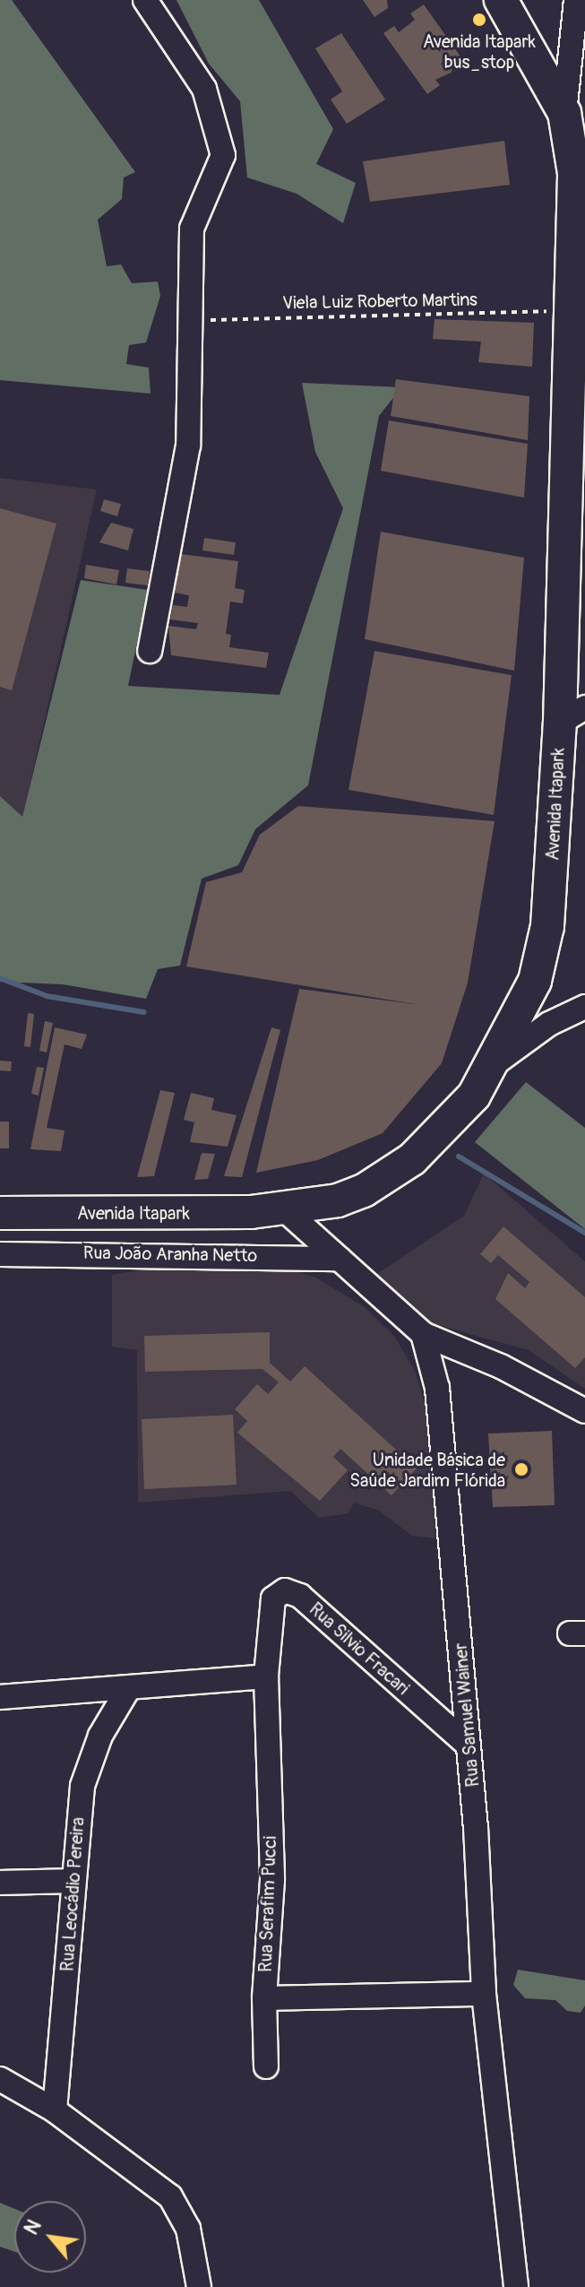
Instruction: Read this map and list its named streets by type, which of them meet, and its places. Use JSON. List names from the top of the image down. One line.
{"streets":{"main road":["Avenida Itapark"],"street":["Rua João Aranha Netto","Rua Silvio Fracari","Rua Samuel Wainer","Rua Leocádio Pereira","Rua Serafim Pucci"],"path":["Viela Luiz Roberto Martins"]},"crossings":[["Viela Luiz Roberto Martins","Avenida Itapark"],["Rua Silvio Fracari","Rua Samuel Wainer"],["Rua Silvio Fracari","Rua Serafim Pucci"],["Rua Samuel Wainer","Rua Serafim Pucci"]],"places":["Avenida Itapark bus_stop","Unidade Básica de Saúde Jardim Flórida"],"north":"top left"}
